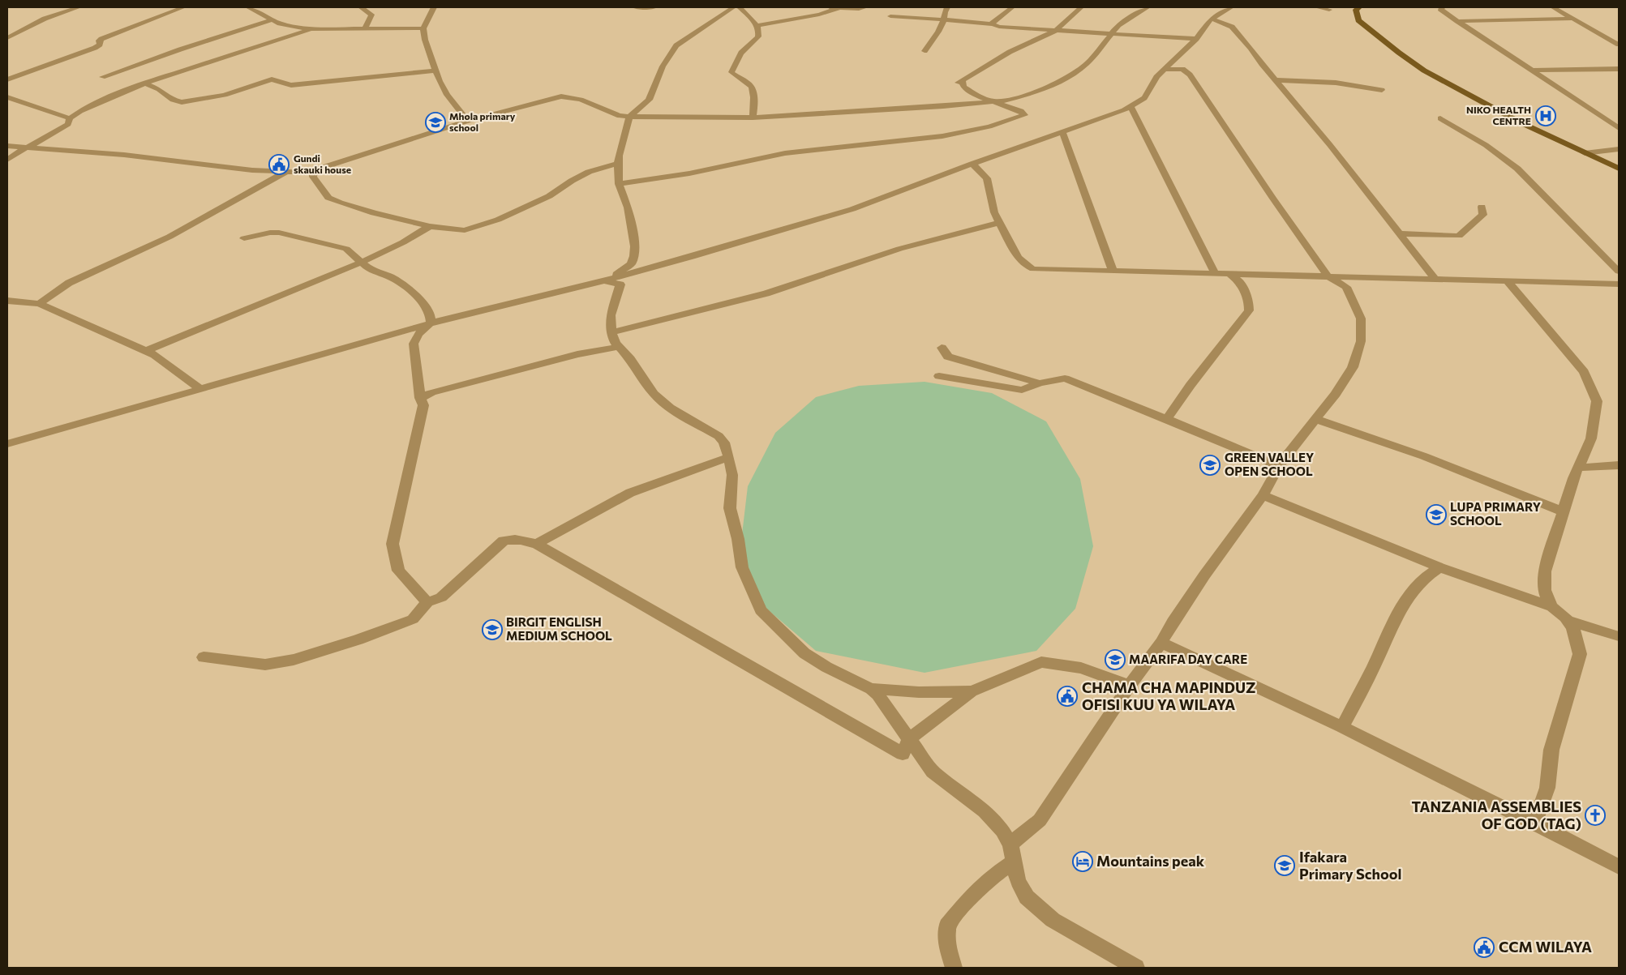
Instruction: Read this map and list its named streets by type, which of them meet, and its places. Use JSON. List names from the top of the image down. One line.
{"places":{"hospital":["NIKO HEALTH CENTRE"],"school or university":["Mhola primary school","GREEN VALLEY OPEN SCHOOL","LUPA PRIMARY SCHOOL","BIRGIT ENGLISH MEDIUM SCHOOL","MAARIFA DAY CARE","Ifakara Primary School"],"public building":["Gundi skauki house","CHAMA CHA MAPINDUZ OFISI KUU YA WILAYA","CCM WILAYA"],"church":["TANZANIA ASSEMBLIES OF GOD (TAG)"],"hotel":["Mountains peak"]}}
